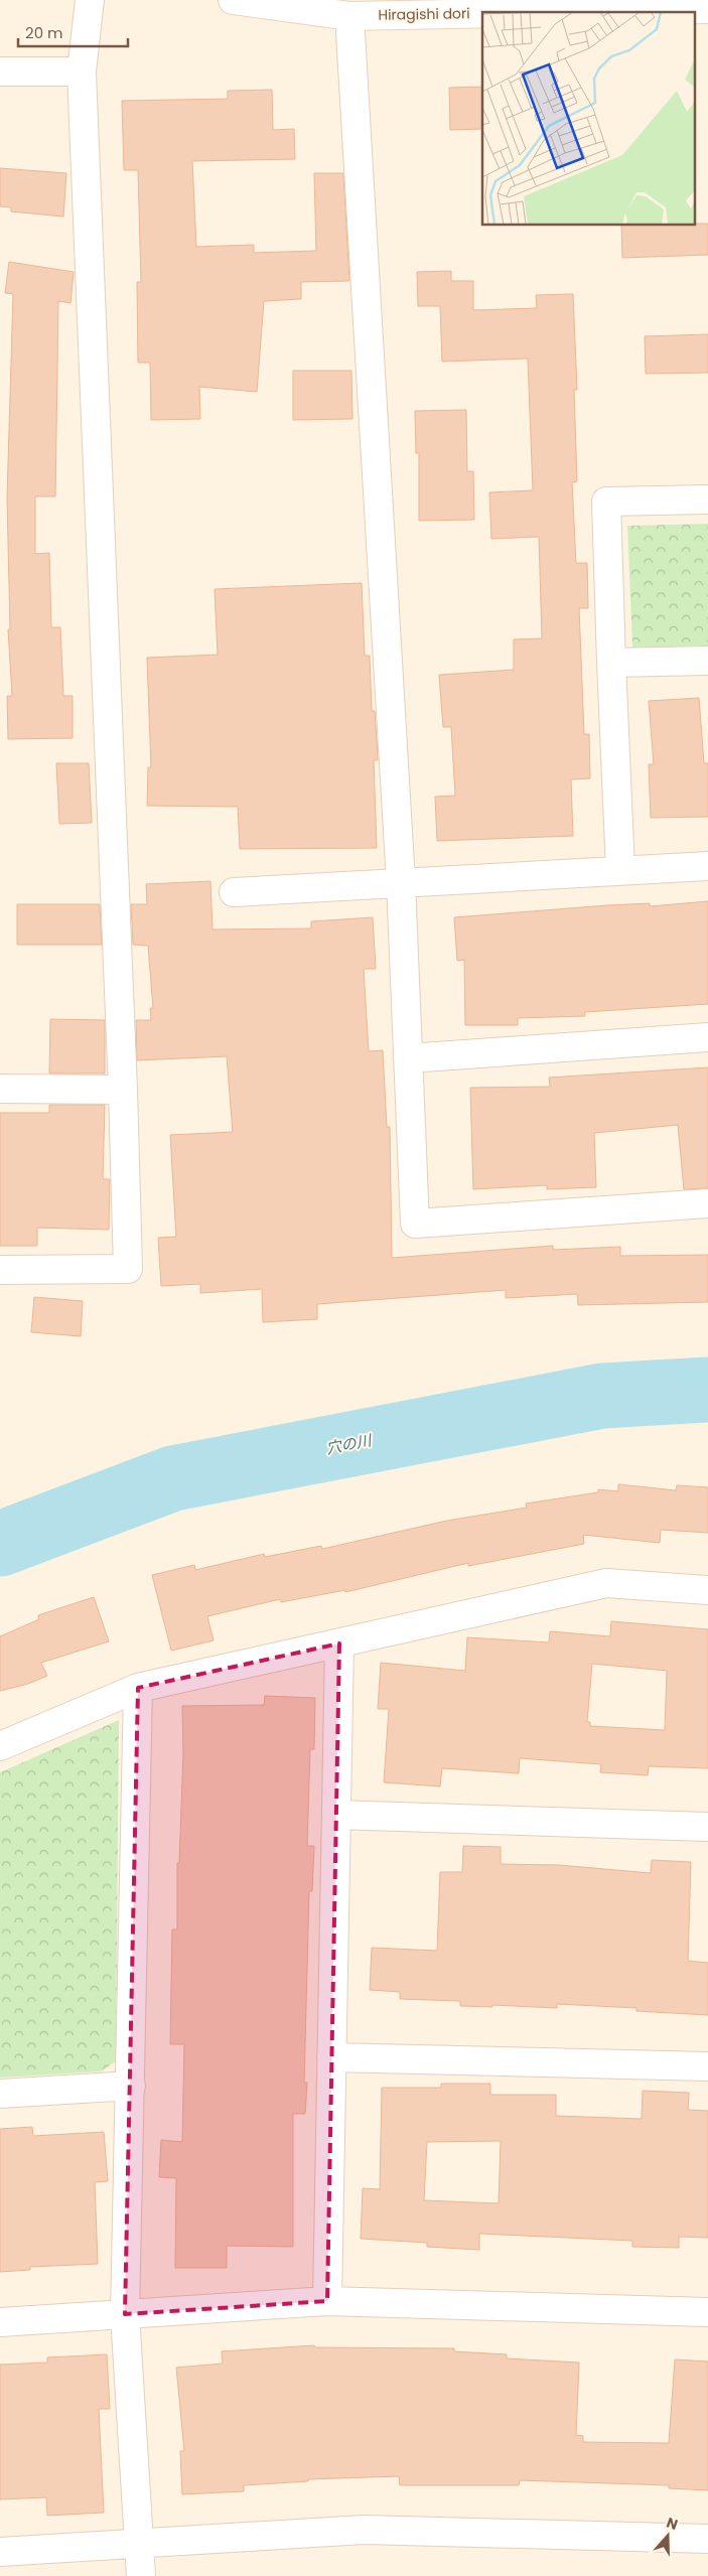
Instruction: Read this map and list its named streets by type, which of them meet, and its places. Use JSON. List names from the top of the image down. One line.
{"streets":{"street":["Hiragishi dori"]},"water":["穴の川"],"scale_bar":"20 m","north":"top"}
